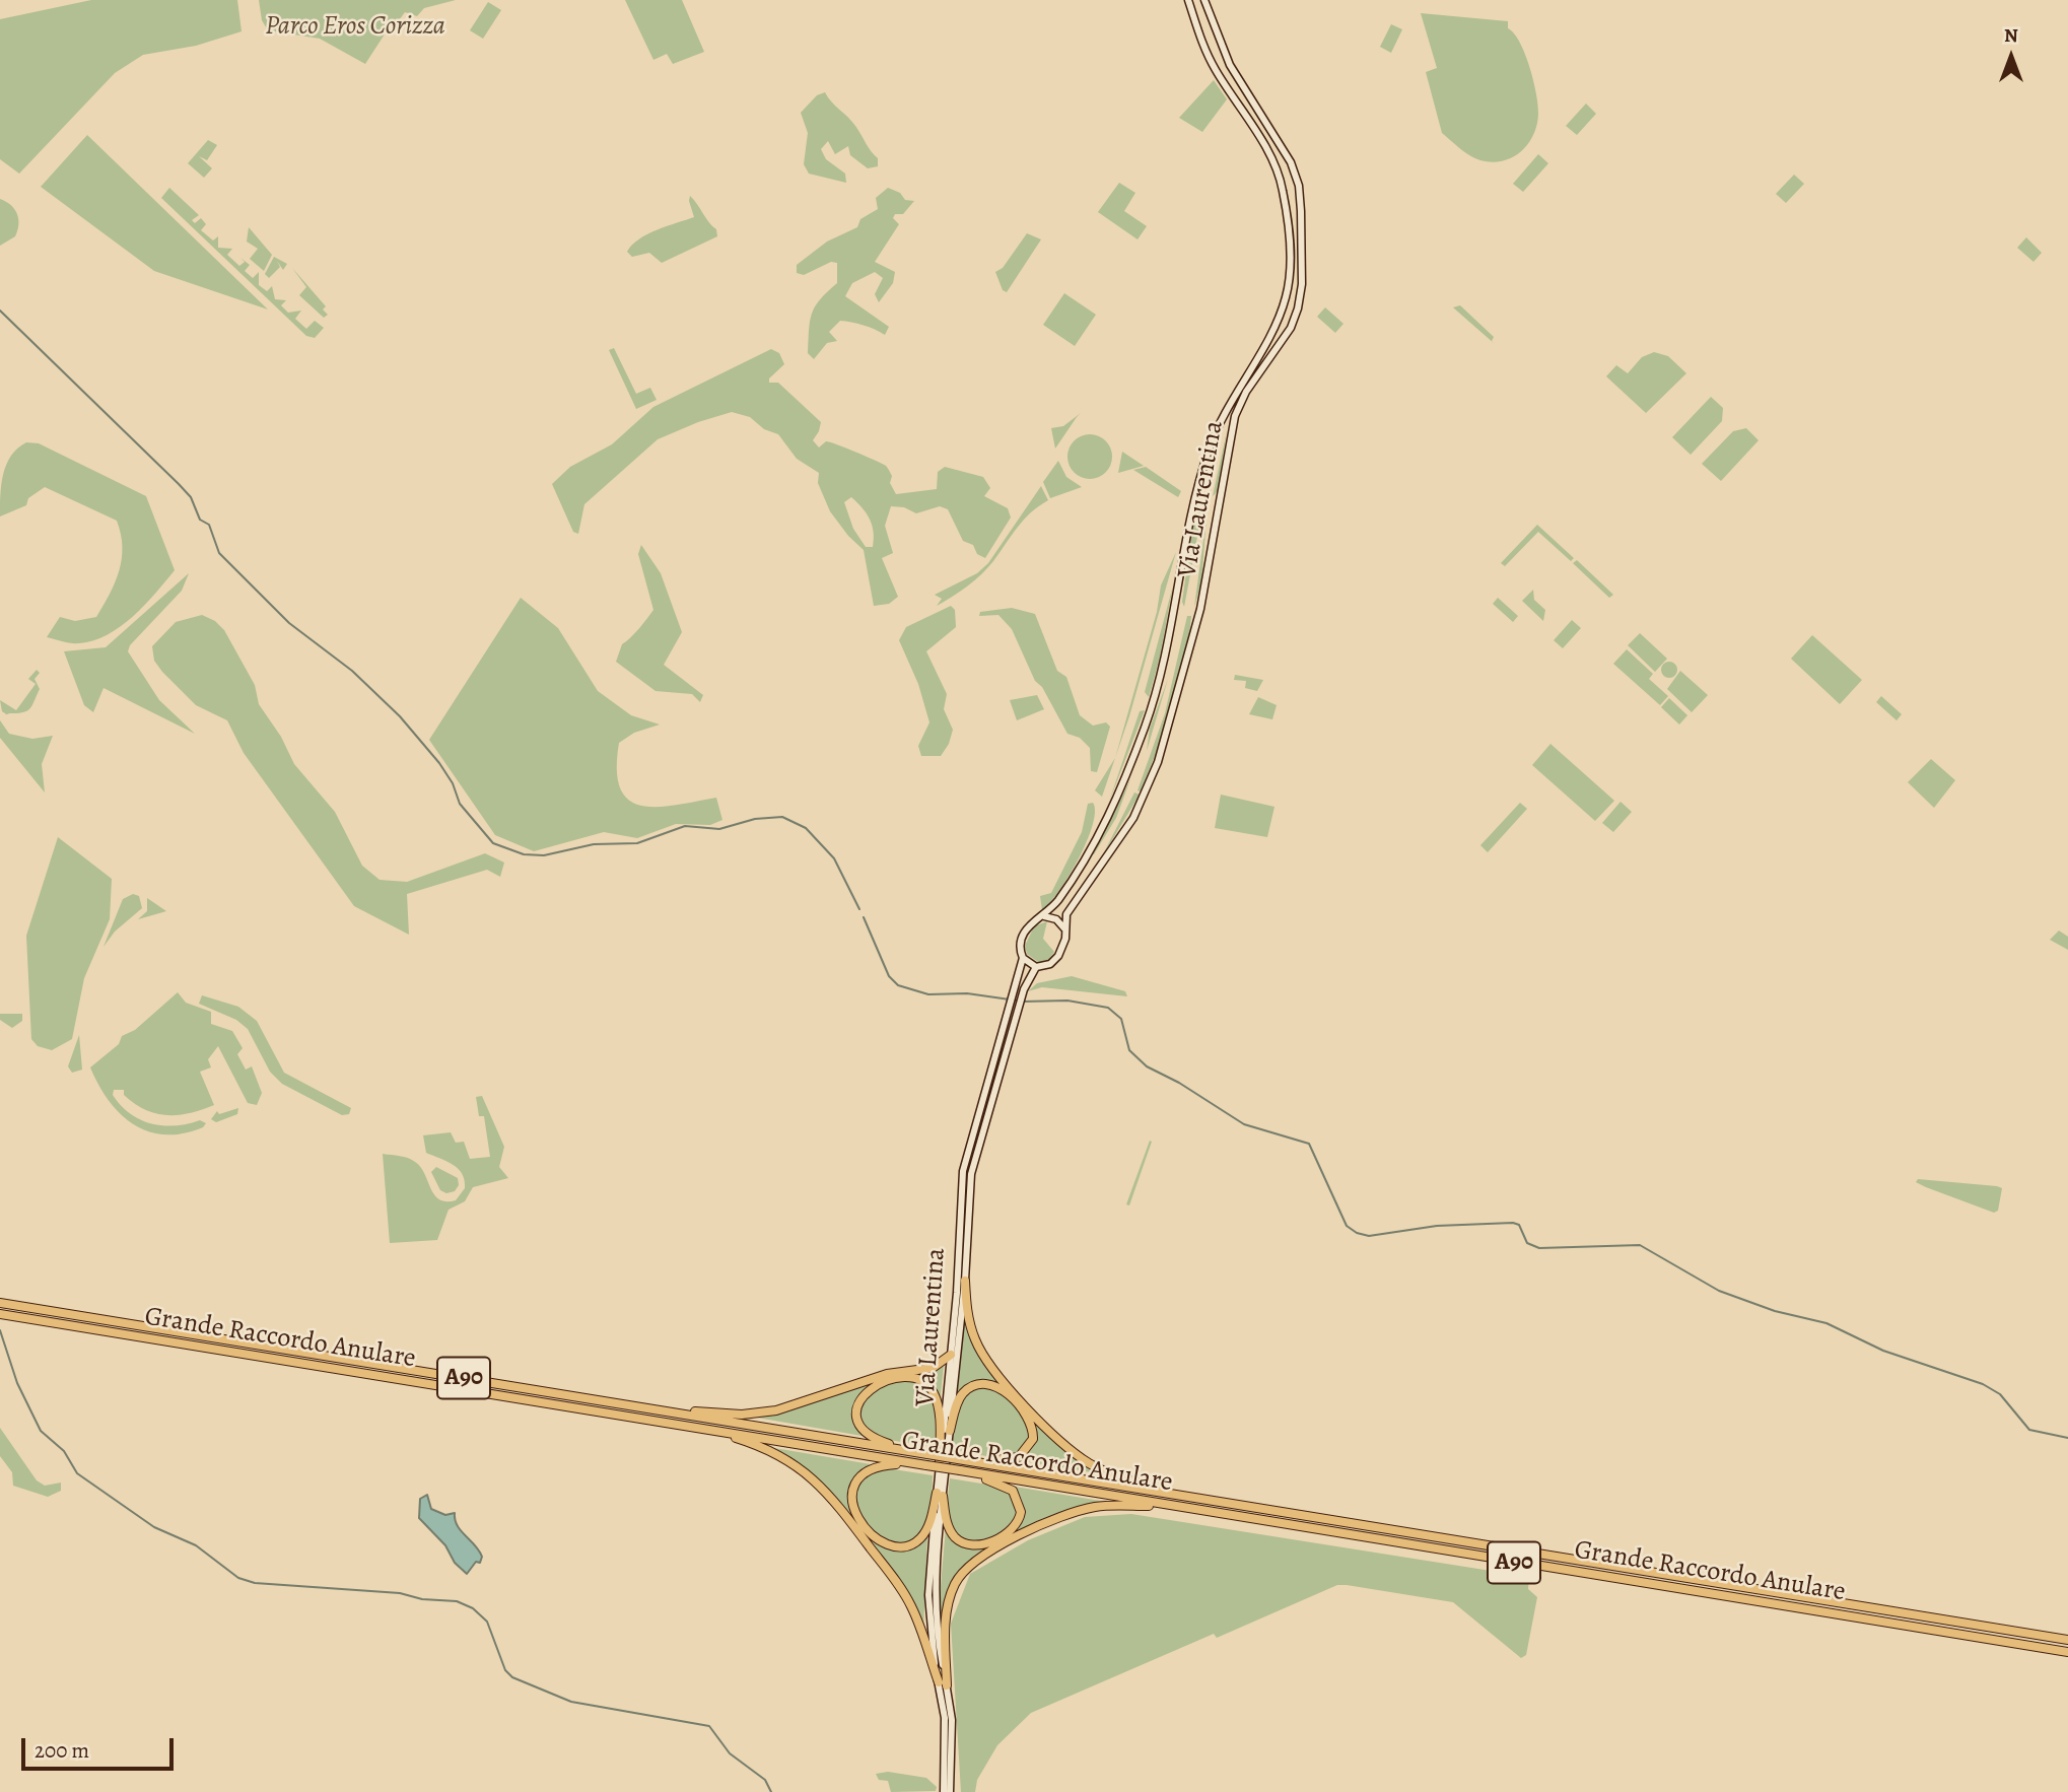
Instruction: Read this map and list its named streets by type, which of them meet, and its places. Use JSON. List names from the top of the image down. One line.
{"streets":{"highway":["Grande Raccordo Anulare","A90"],"main road":["Via Laurentina"]},"parks":["Parco Eros Corizza"],"scale_bar":"200 m","north":"top"}
